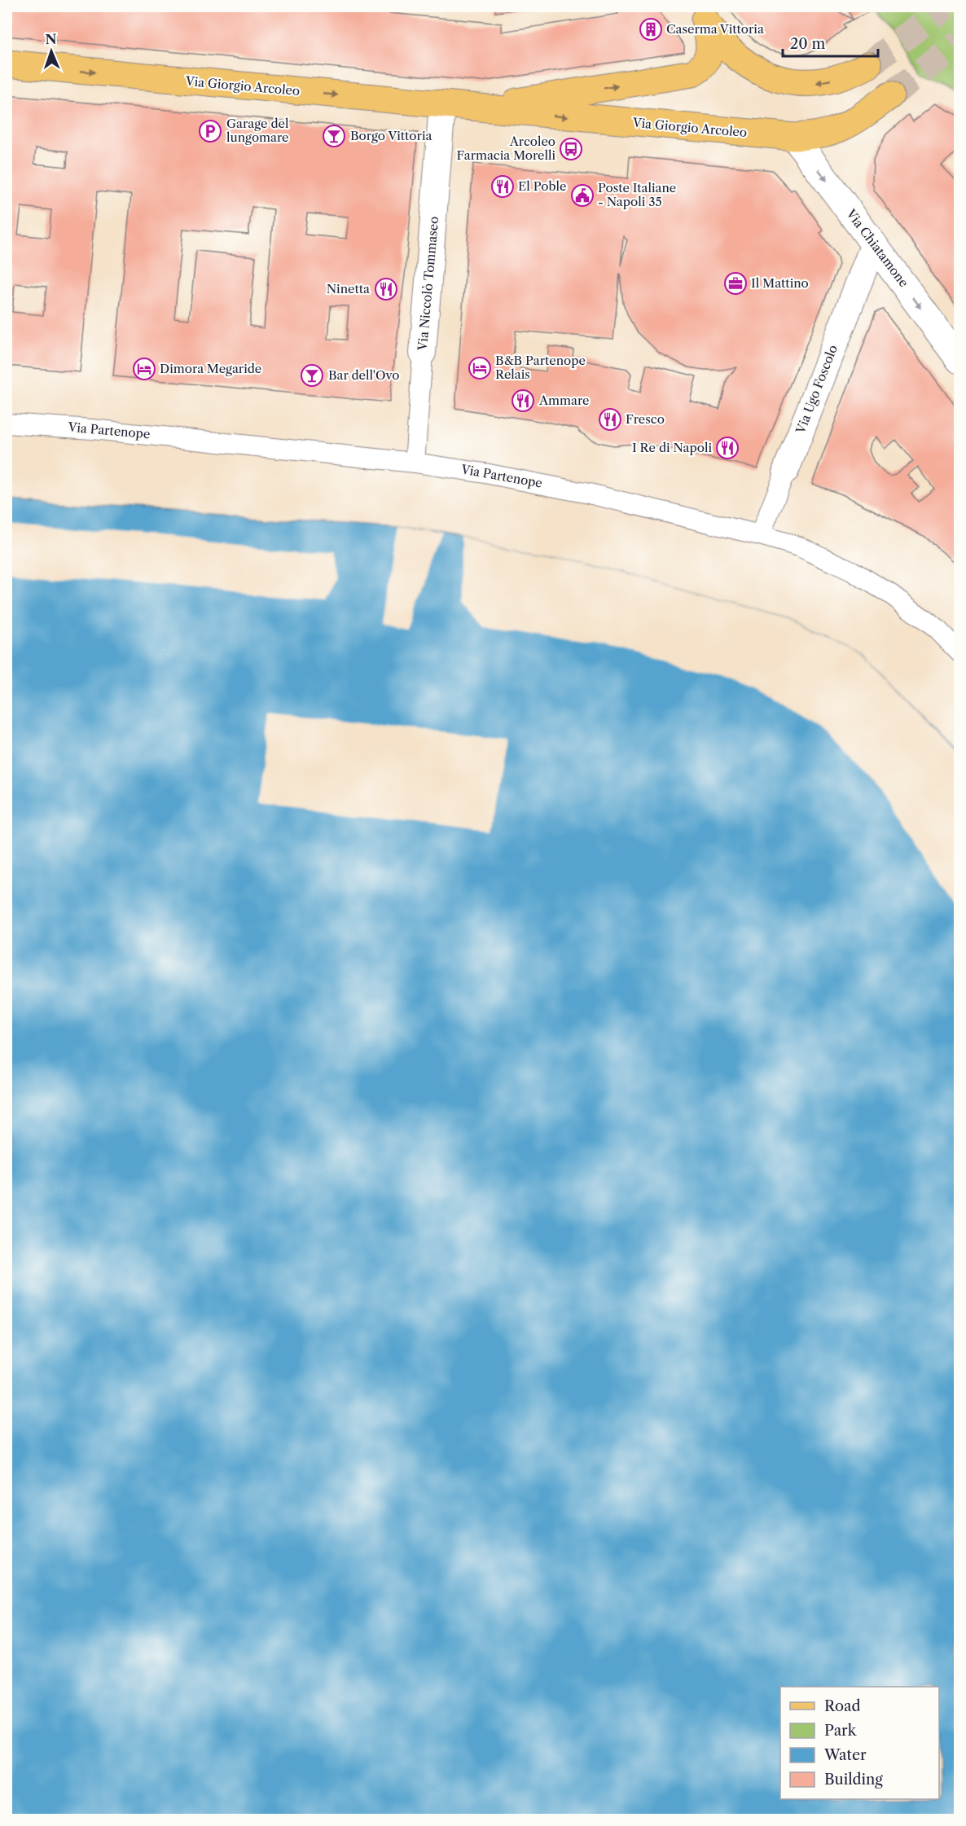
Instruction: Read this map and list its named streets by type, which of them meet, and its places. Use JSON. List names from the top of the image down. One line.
{"streets":{"main road":["Via Giorgio Arcoleo"],"street":["Via Chiatamone","Via Niccolò Tommaseo","Via Ugo Foscolo","Via Partenope"]},"crossings":[["Via Giorgio Arcoleo","Via Chiatamone"],["Via Giorgio Arcoleo","Via Niccolò Tommaseo"],["Via Chiatamone","Via Ugo Foscolo"],["Via Niccolò Tommaseo","Via Partenope"],["Via Ugo Foscolo","Via Partenope"]],"one_way":["Via Giorgio Arcoleo","Via Chiatamone"],"places":{"building":["Caserma Vittoria"],"parking":["Garage del lungomare"],"bar":["Borgo Vittoria","Bar dell'Ovo"],"bus stop":["Arcoleo Farmacia Morelli"],"restaurant":["El Poble","Ninetta","Ammare","Fresco","I Re di Napoli"],"public building":["Poste Italiane - Napoli 35"],"office":["Il Mattino"],"hotel":["B&B Partenope Relais","Dimora Megaride"]},"legend":["Road","Park","Water","Building"],"scale_bar":"20 m","north":"top"}
